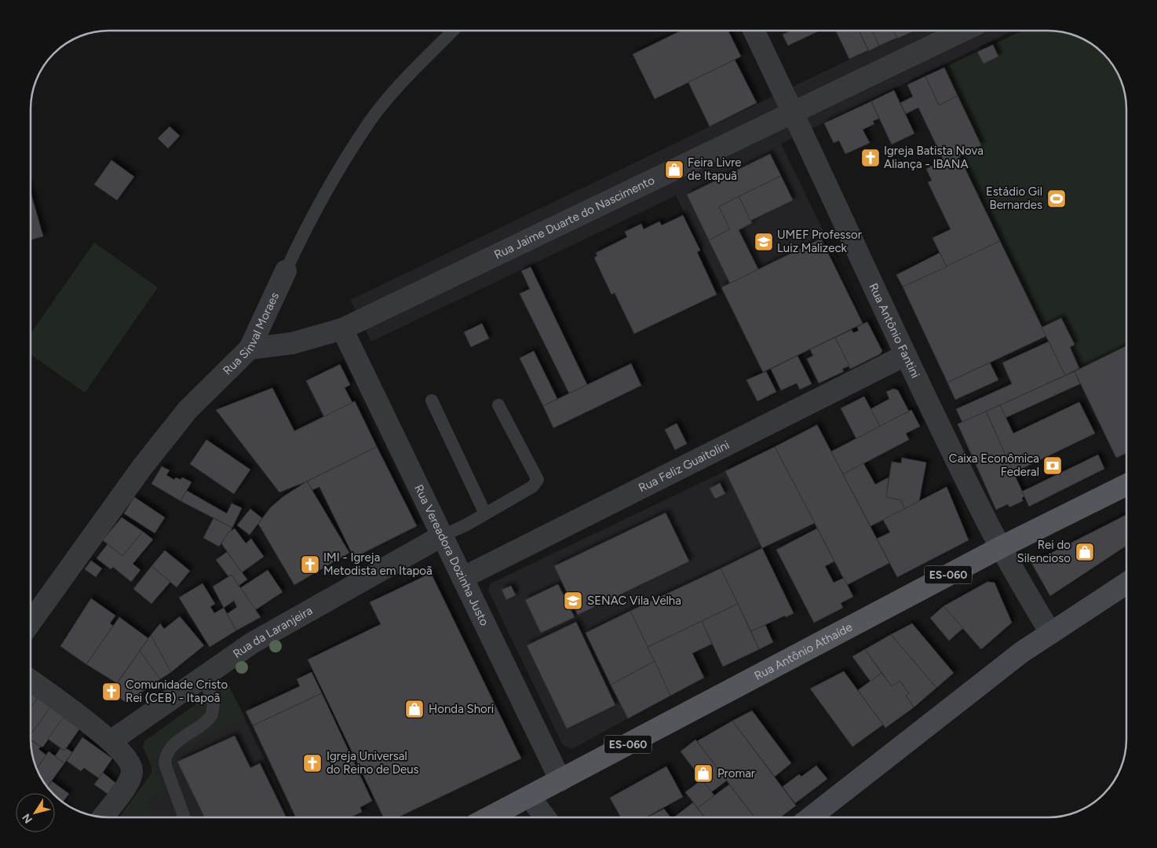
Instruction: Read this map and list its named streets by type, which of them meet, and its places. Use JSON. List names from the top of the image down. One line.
{"streets":{"main road":["ES-060","Rua Antônio Athaíde"],"street":["Rua Jaime Duarte do Nascimento","Rua Antônio Fantini","Rua Sinval Moraes","Rua Feliz Guaitolini","Rua Vereadora Dozinha Justo","Rua da Laranjeira"]},"crossings":[["Rua Jaime Duarte do Nascimento","Rua Antônio Fantini"],["Rua Jaime Duarte do Nascimento","Rua Sinval Moraes"],["Rua Jaime Duarte do Nascimento","Rua Vereadora Dozinha Justo"],["Rua Antônio Fantini","Rua Feliz Guaitolini"],["Rua Antônio Fantini","Rua Antônio Athaíde"],["Rua Feliz Guaitolini","Rua Vereadora Dozinha Justo"],["Rua Vereadora Dozinha Justo","Rua da Laranjeira"],["Rua Vereadora Dozinha Justo","Rua Antônio Athaíde"]],"places":{"church":["Igreja Batista Nova Aliança - IBANA","IMI - Igreja Metodista em Itapoã","Comunidade Cristo Rei (CEB) - Itapoã","Igreja Universal do Reino de Deus"],"shop":["Feira Livre de Itapuã","Rei do Silencioso","Honda Shori","Promar"],"sports":["Estádio Gil Bernardes"],"school or university":["UMEF Professor Luiz Malizeck","SENAC Vila Velha"],"bank":["Caixa Econômica Federal"]},"north":"bottom left"}
